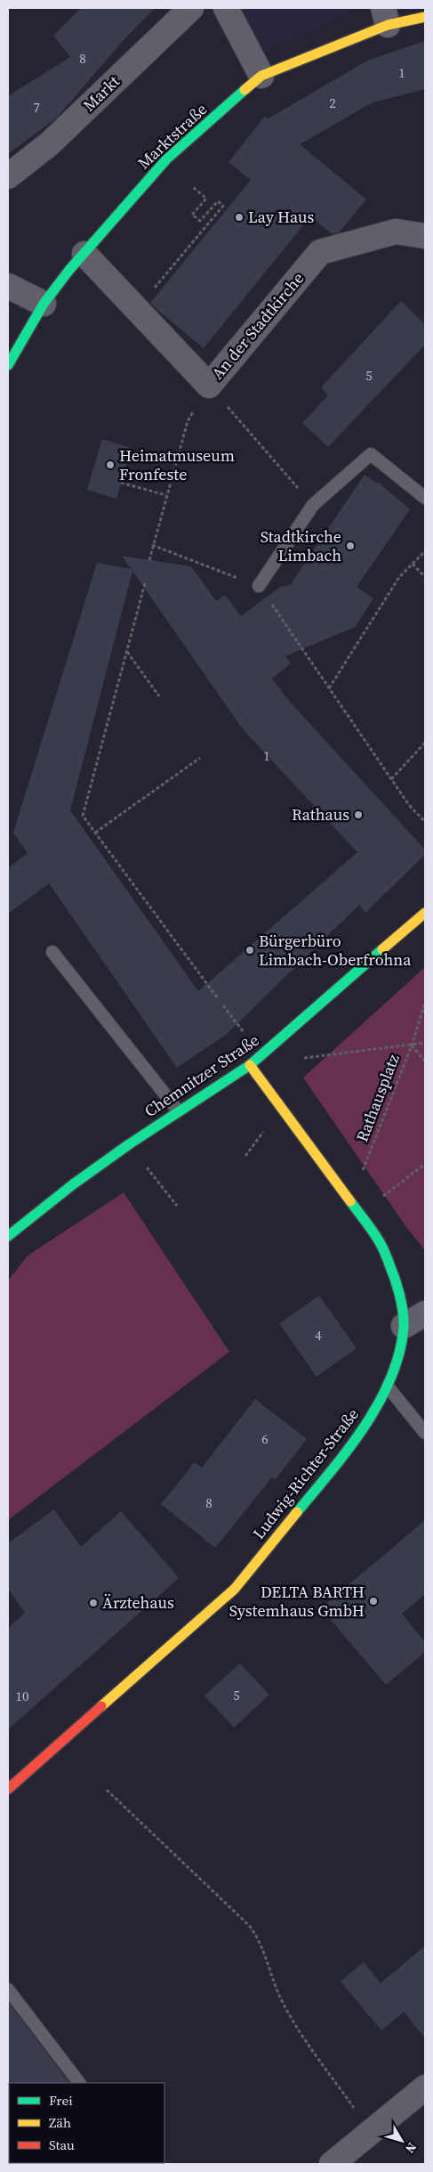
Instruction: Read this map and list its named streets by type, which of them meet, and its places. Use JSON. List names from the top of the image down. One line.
{"streets":{"street":["Markt","Marktstraße","An der Stadtkirche","Chemnitzer Straße","Ludwig-Richter-Straße"],"path":["Rathausplatz"]},"crossings":[["Marktstraße","An der Stadtkirche"],["Chemnitzer Straße","Ludwig-Richter-Straße"],["Rathausplatz","Ludwig-Richter-Straße"]],"places":["Lay Haus","Heimatmuseum Fronfeste","Stadtkirche Limbach","Rathaus","Bürgerbüro Limbach-Oberfrohna","DELTA BARTH Systemhaus GmbH","Ärztehaus"],"house_numbers":["8","1","2","7","5","1","4","6","8","5","10"],"legend":["Frei","Zäh","Stau"],"north":"bottom right"}
